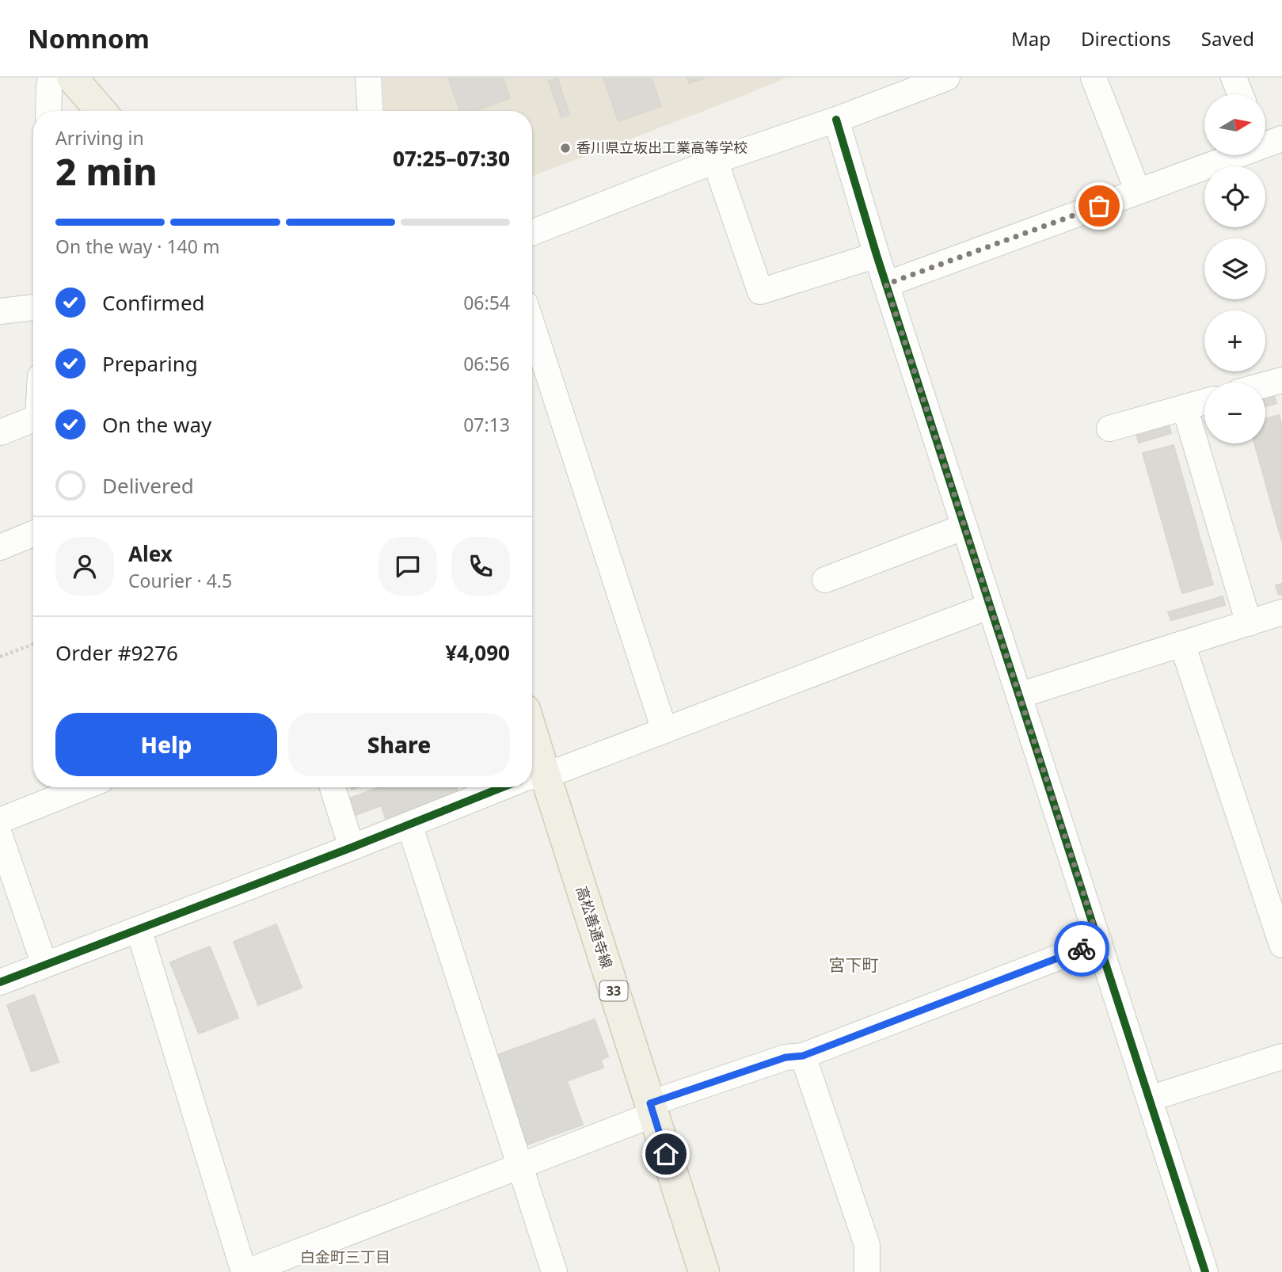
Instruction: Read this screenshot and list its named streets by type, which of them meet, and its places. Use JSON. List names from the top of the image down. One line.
{"streets":{"main road":["高松善通寺線","33"]},"districts":["宮下町","白金町三丁目"],"places":["香川県立坂出工業高等学校"],"north":"right","page":{"header":"Nomnom","nav":["Map","Directions","Saved"],"map_buttons":["+","−"],"heading":["2 min","Arriving in","07:25–07:30"],"panel":["Alex","Courier · 4.5","Order #9276","¥4,090"],"bar":"On the way · 140 m","list":[["Confirmed","06:54"],["Preparing","06:56"],["On the way","07:13"],"Delivered"],"buttons":["Help","Share"]}}
